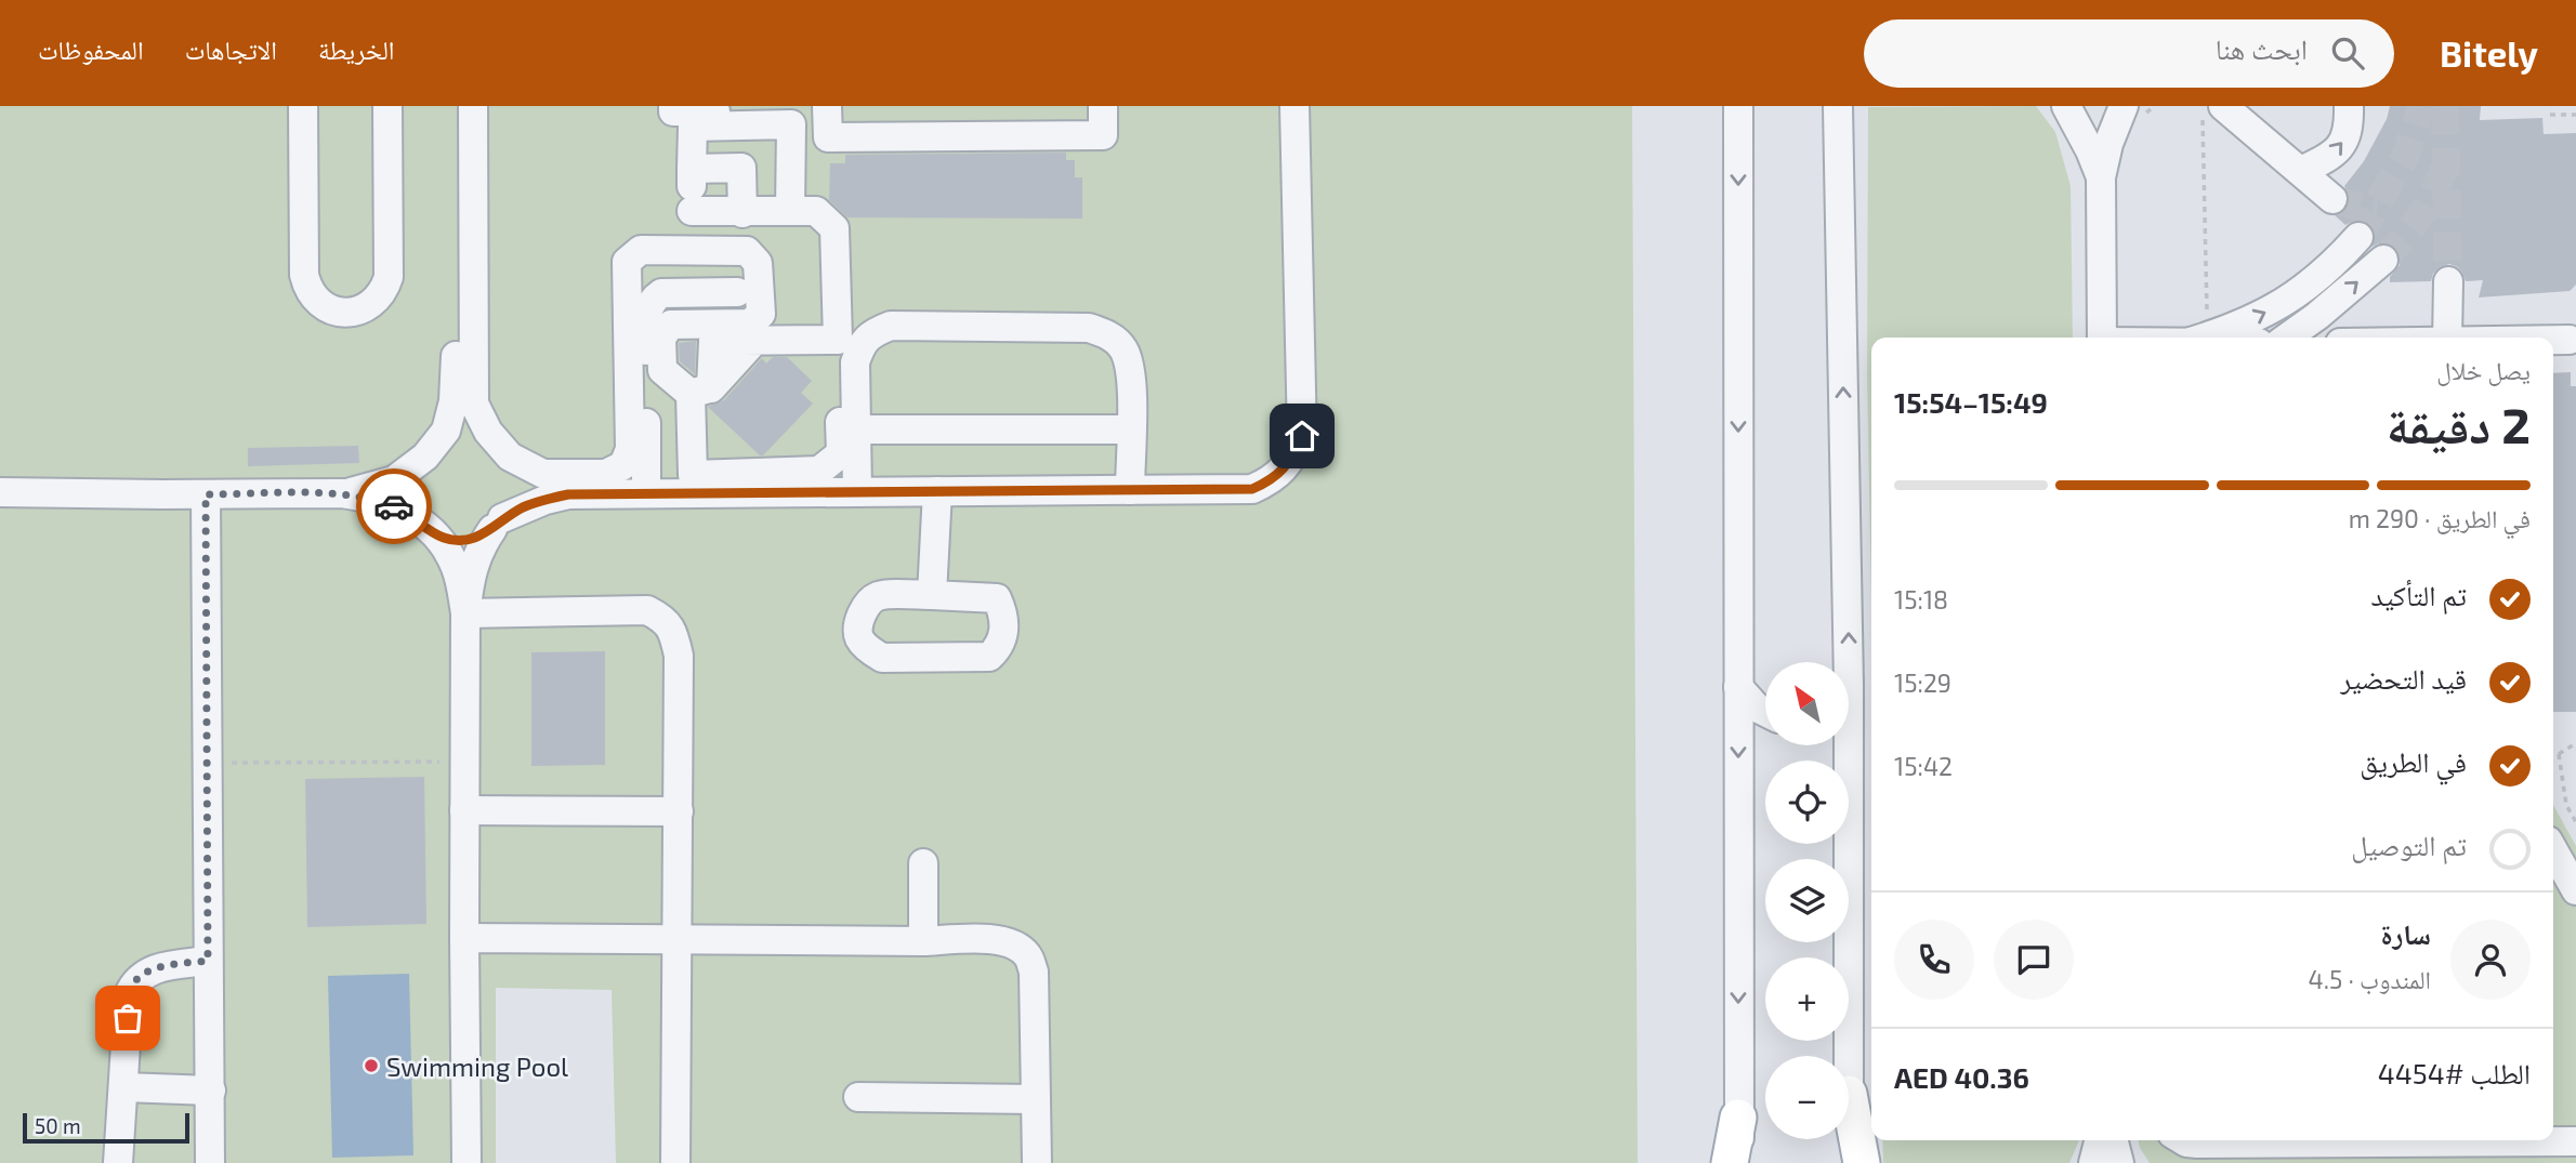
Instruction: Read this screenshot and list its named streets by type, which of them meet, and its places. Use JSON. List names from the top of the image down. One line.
{"places":["Swimming Pool"],"scale_bar":"50 m","north":"top left","page":{"header":"Bitely","search":"ابحث هنا","nav":["الخريطة","الاتجاهات","المحفوظات"],"heading":["2 دقيقة","يصل خلال","15:49–15:54"],"panel":["سارة","المندوب · 4.5","الطلب #4454","AED 40.36"],"bar":"في الطريق · 290 m","list":[["تم التأكيد","15:18"],["قيد التحضير","15:29"],["في الطريق","15:42"],"تم التوصيل"],"map_buttons":["+","−"],"scale":"50 m"}}
